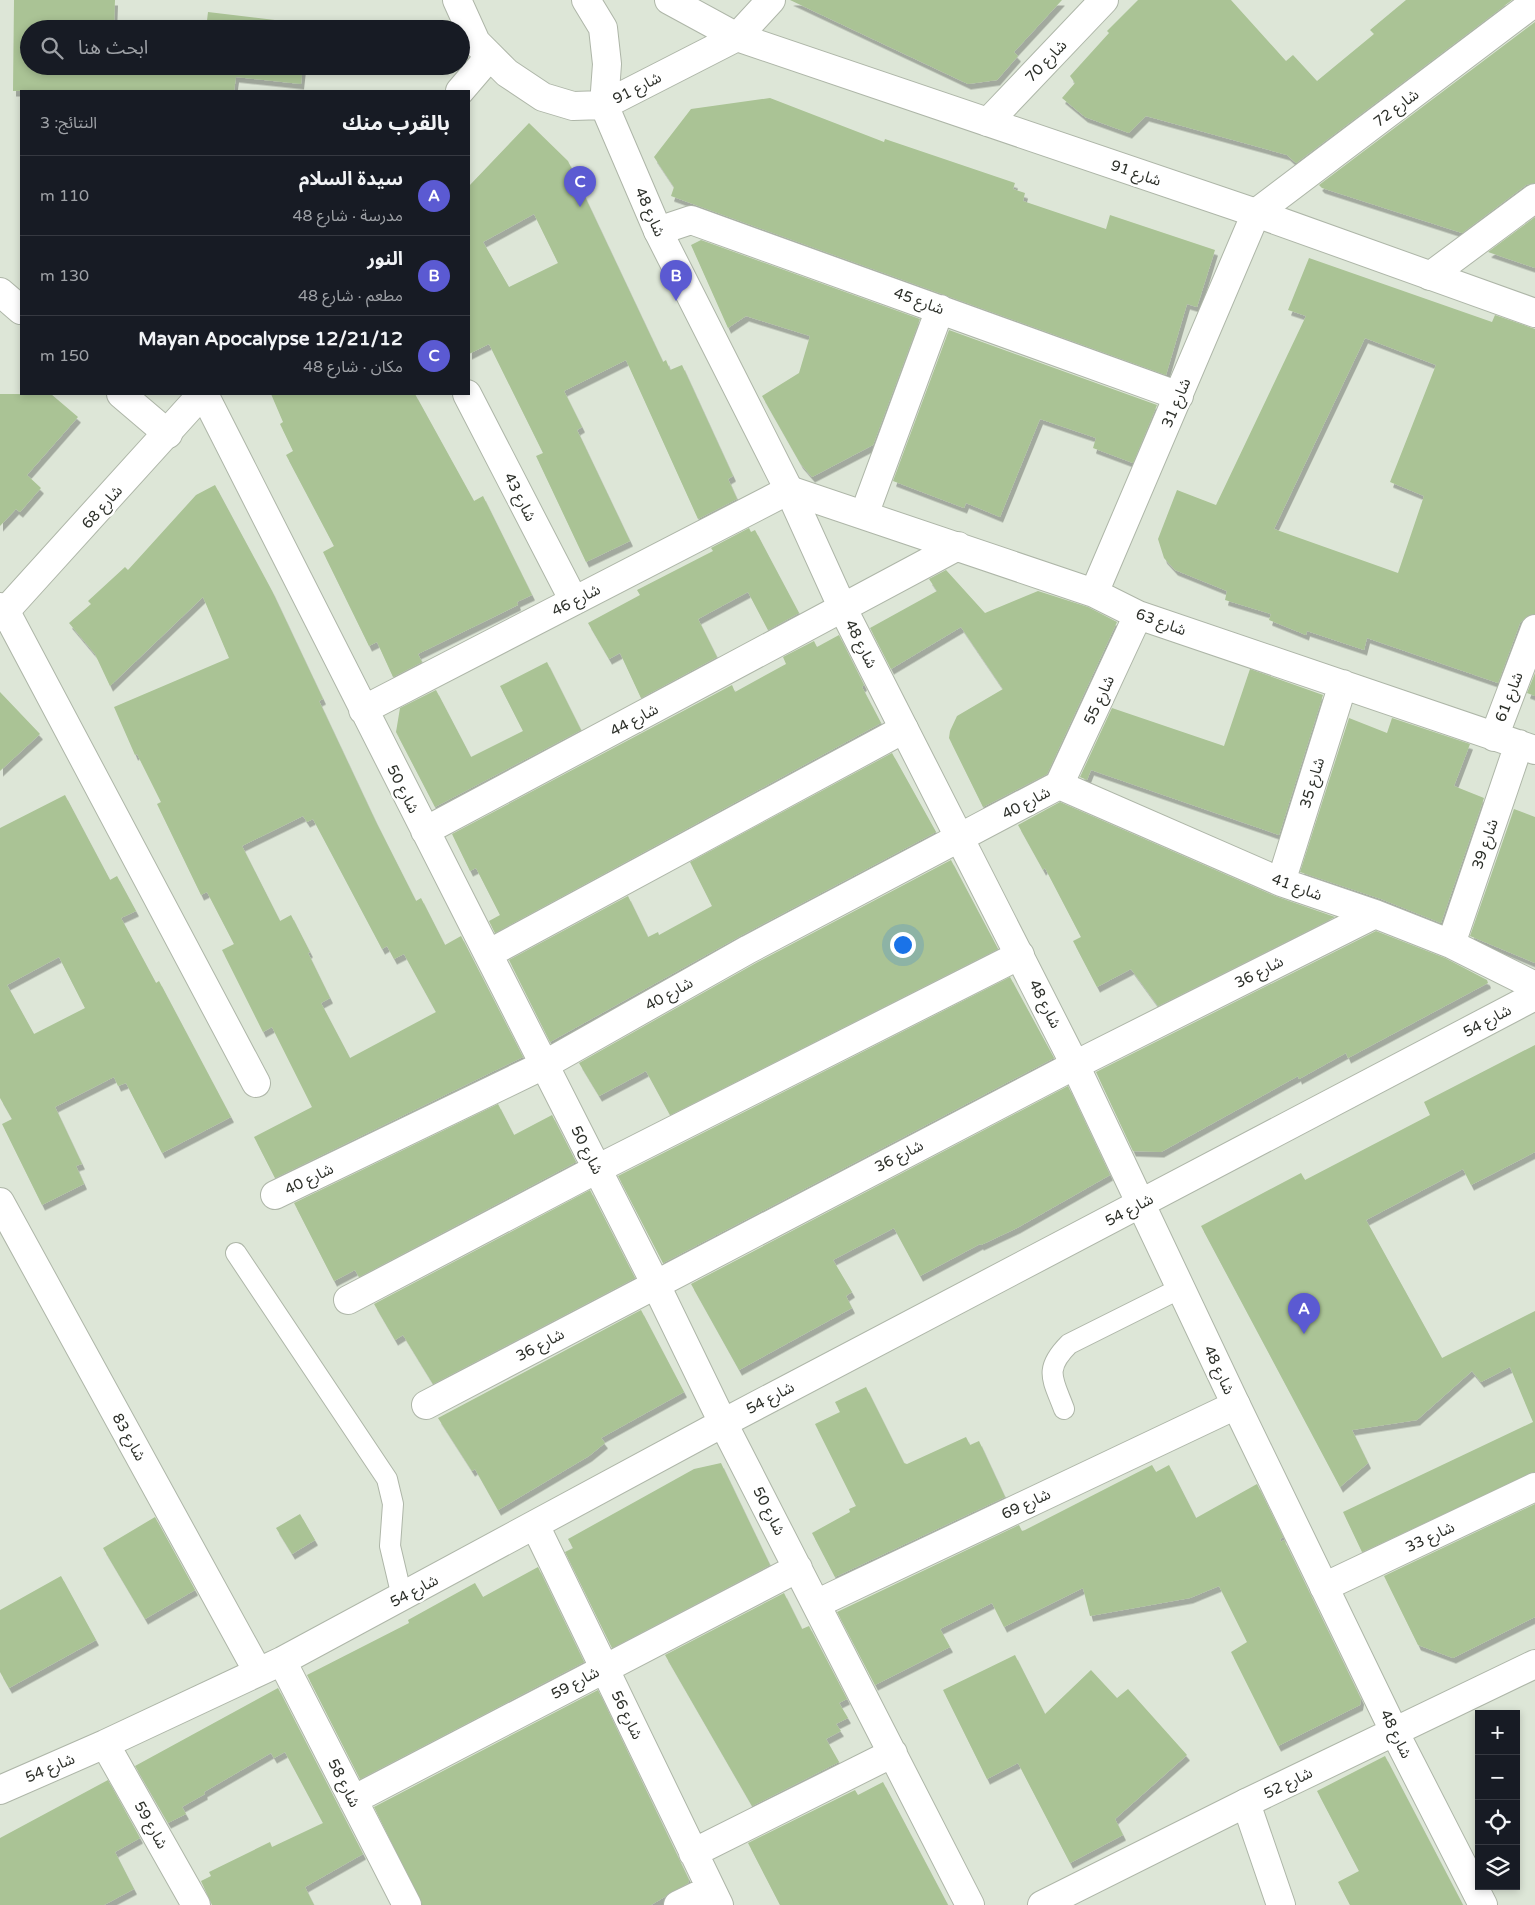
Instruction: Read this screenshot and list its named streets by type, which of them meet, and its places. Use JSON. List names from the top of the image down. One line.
{"streets":{"street":["شارع 70","شارع 91","شارع 72","شارع 48","شارع 45","شارع 31","شارع 43","شارع 68","شارع 46","شارع 63","شارع 61","شارع 55","شارع 44","شارع 35","شارع 50","شارع 40","شارع 39","شارع 41","شارع 36","شارع 54","شارع 83","شارع 69","شارع 33","شارع 59","شارع 56","شارع 58","شارع 52"]},"crossings":[["شارع 70","شارع 91"],["شارع 91","شارع 72"],["شارع 91","شارع 48"],["شارع 91","شارع 31"],["شارع 72","شارع 31"],["شارع 48","شارع 45"],["شارع 48","شارع 46"],["شارع 48","شارع 63"],["شارع 48","شارع 44"],["شارع 48","شارع 40"],["شارع 48","شارع 36"],["شارع 48","شارع 54"],["شارع 48","شارع 69"],["شارع 48","شارع 33"],["شارع 48","شارع 52"],["شارع 45","شارع 31"],["شارع 31","شارع 63"],["شارع 43","شارع 46"],["شارع 46","شارع 63"],["شارع 46","شارع 50"],["شارع 63","شارع 61"],["شارع 63","شارع 55"],["شارع 63","شارع 35"],["شارع 63","شارع 39"],["شارع 61","شارع 39"],["شارع 55","شارع 40"],["شارع 55","شارع 41"],["شارع 44","شارع 50"],["شارع 35","شارع 41"],["شارع 50","شارع 40"],["شارع 50","شارع 36"],["شارع 50","شارع 54"],["شارع 50","شارع 69"],["شارع 50","شارع 59"],["شارع 40","شارع 41"],["شارع 39","شارع 41"],["شارع 41","شارع 36"],["شارع 54","شارع 83"],["شارع 54","شارع 59"],["شارع 54","شارع 56"],["شارع 54","شارع 58"],["شارع 83","شارع 58"],["شارع 59","شارع 56"],["شارع 59","شارع 58"]],"page":{"search":"ابحث هنا","heading":["بالقرب منك","النتائج: 3"],"list":[{"mark":"A","name":"سيدة السلام","note":"مدرسة · شارع 48","value":"110 m"},{"mark":"B","name":"النور","note":"مطعم · شارع 48","value":"130 m"},{"mark":"C","name":"12/21/12 Mayan Apocalypse","note":"مكان · شارع 48","value":"150 m"}],"pins":["C","B","A"],"map_buttons":["+","−"]}}
